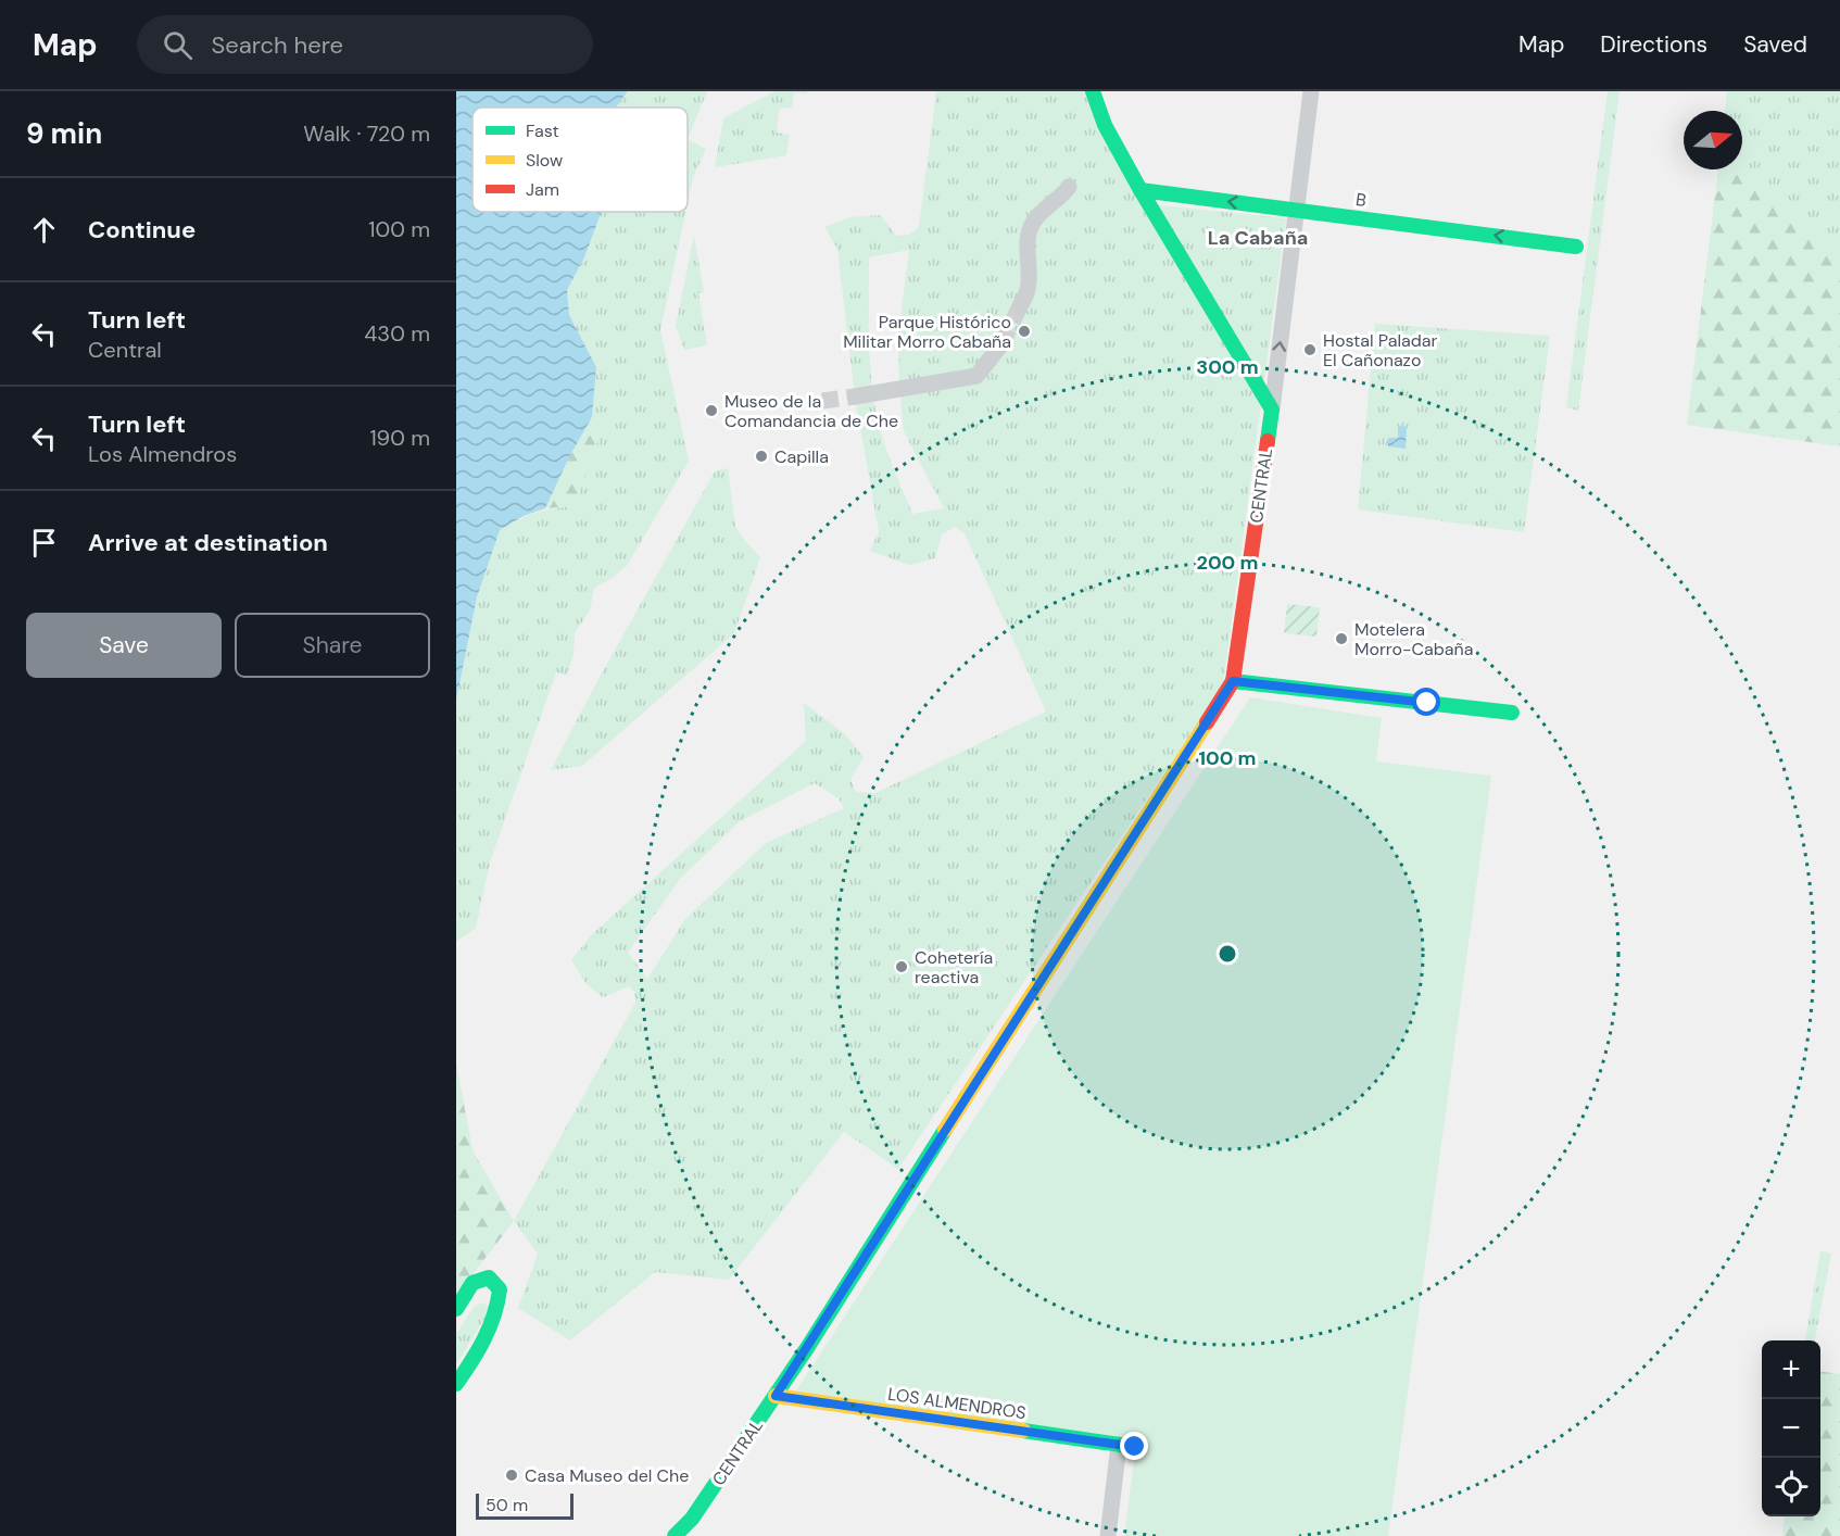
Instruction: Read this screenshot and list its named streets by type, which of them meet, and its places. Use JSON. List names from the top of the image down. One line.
{"streets":{"street":["B","CENTRAL","LOS ALMENDROS"]},"crossings":[["B","CENTRAL"],["CENTRAL","LOS ALMENDROS"]],"one_way":["B"],"districts":["La Cabaña"],"places":["Parque Histórico Militar Morro Cabaña","Hostal Paladar El Cañonazo","Museo de la Comandancia de Che","Capilla","Motelera Morro-Cabaña","Cohetería reactiva","Casa Museo del Che"],"legend":["Fast","Slow","Jam"],"scale_bar":"50 m","north":"right","page":{"header":"Map","search":"Search here","nav":["Map","Directions","Saved"],"heading":["9 min","Walk · 720 m"],"list":[["Continue","100 m"],["Turn left","Central","430 m"],["Turn left","Los Almendros","190 m"],"Arrive at destination"],"buttons":["Save","Share"],"map_buttons":["+","−"],"scale":"50 m"},"rings":["300 m","200 m","100 m"]}
